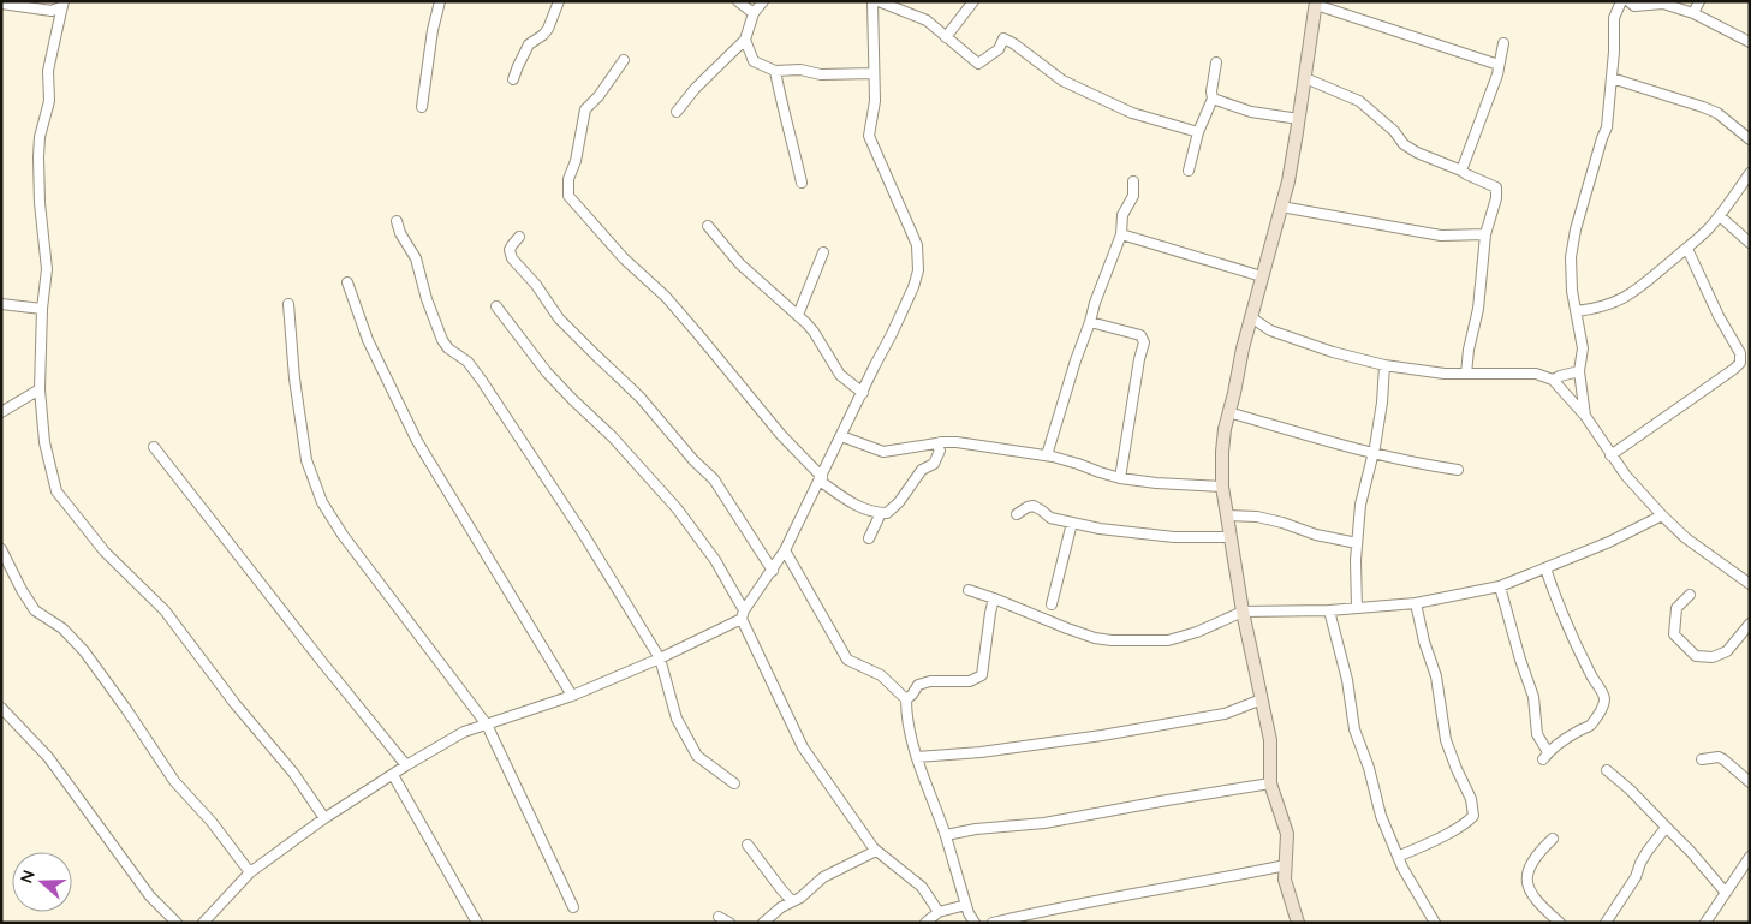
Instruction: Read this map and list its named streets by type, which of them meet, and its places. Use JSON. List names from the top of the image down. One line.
{"north":"left"}
